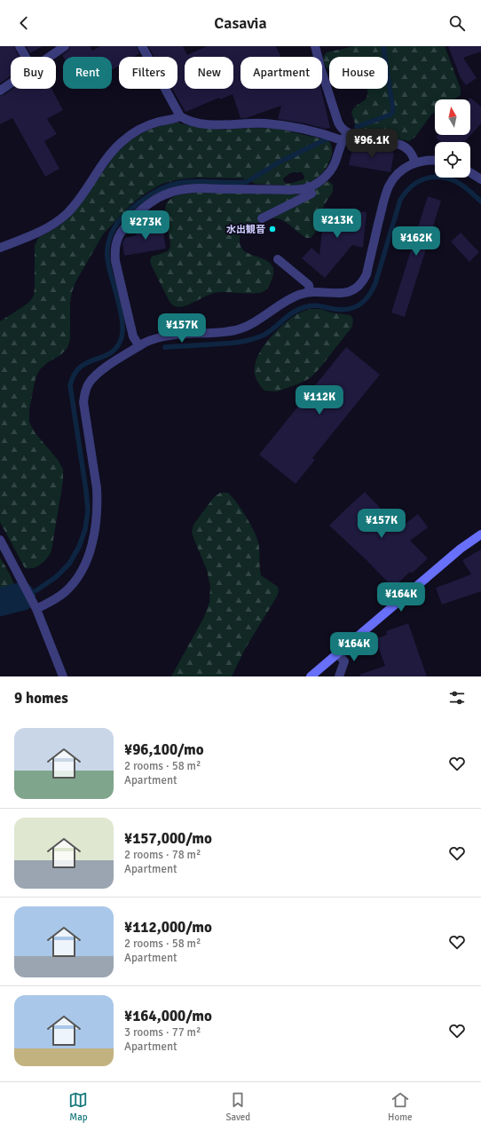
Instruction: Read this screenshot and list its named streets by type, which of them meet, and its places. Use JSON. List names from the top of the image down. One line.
{"places":["水出観音"],"north":"top","page":{"header":"Casavia","chip":["Buy","Rent","Filters","New","Apartment","House"],"price":["¥96.1K","¥213K","¥273K","¥162K","¥157K","¥112K","¥157K","¥164K","¥164K"],"heading":"9 homes","list":[{"name":"¥96,100/mo","note":"2 rooms · 58 m² · Apartment"},{"name":"¥157,000/mo","note":"2 rooms · 78 m² · Apartment"},{"name":"¥112,000/mo","note":"2 rooms · 58 m² · Apartment"},{"name":"¥164,000/mo","note":"3 rooms · 77 m² · Apartment"}],"tabs":["Map","Saved","Home"]}}
